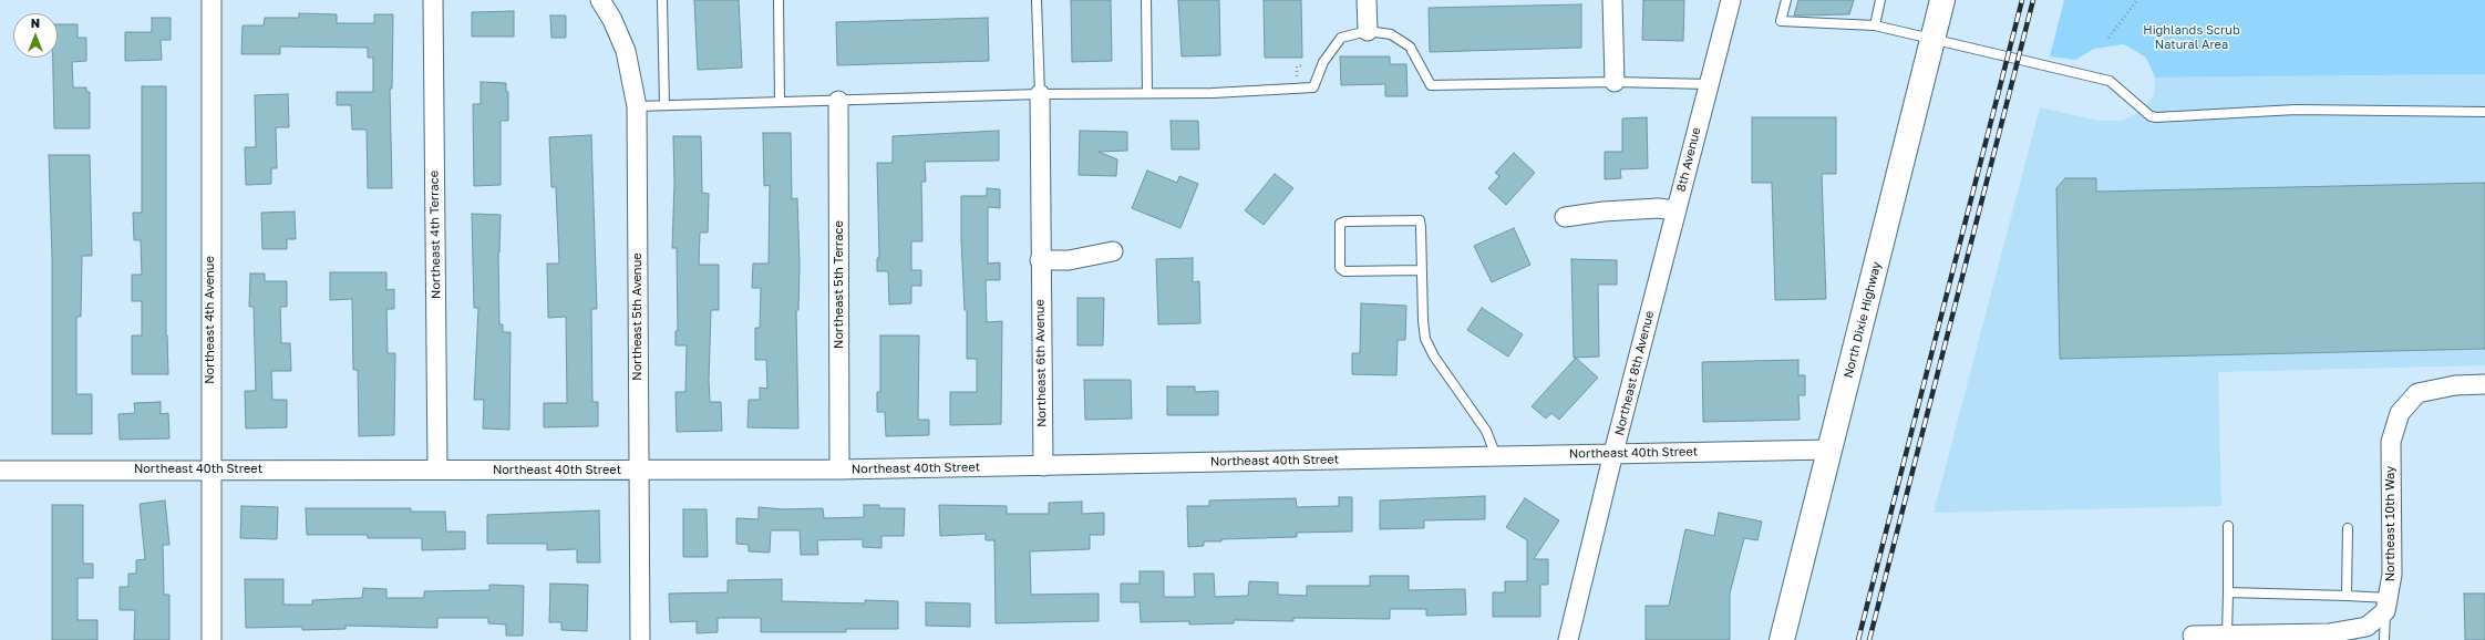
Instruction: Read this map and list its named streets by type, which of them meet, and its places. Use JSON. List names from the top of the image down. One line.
{"streets":{"main road":["North Dixie Highway"],"street":["8th Avenue","Northeast 4th Terrace","Northeast 5th Terrace","Northeast 5th Avenue","Northeast 4th Avenue","Northeast 6th Avenue","Northeast 8th Avenue","Northeast 40th Street","Northeast 10th Way"]},"crossings":[["8th Avenue","Northeast 8th Avenue"],["Northeast 4th Terrace","Northeast 40th Street"],["Northeast 5th Terrace","Northeast 40th Street"],["Northeast 5th Avenue","Northeast 40th Street"],["Northeast 4th Avenue","Northeast 40th Street"],["North Dixie Highway","Northeast 40th Street"],["Northeast 6th Avenue","Northeast 40th Street"],["Northeast 8th Avenue","Northeast 40th Street"]],"parks":["Highlands Scrub Natural Area"],"north":"top"}
